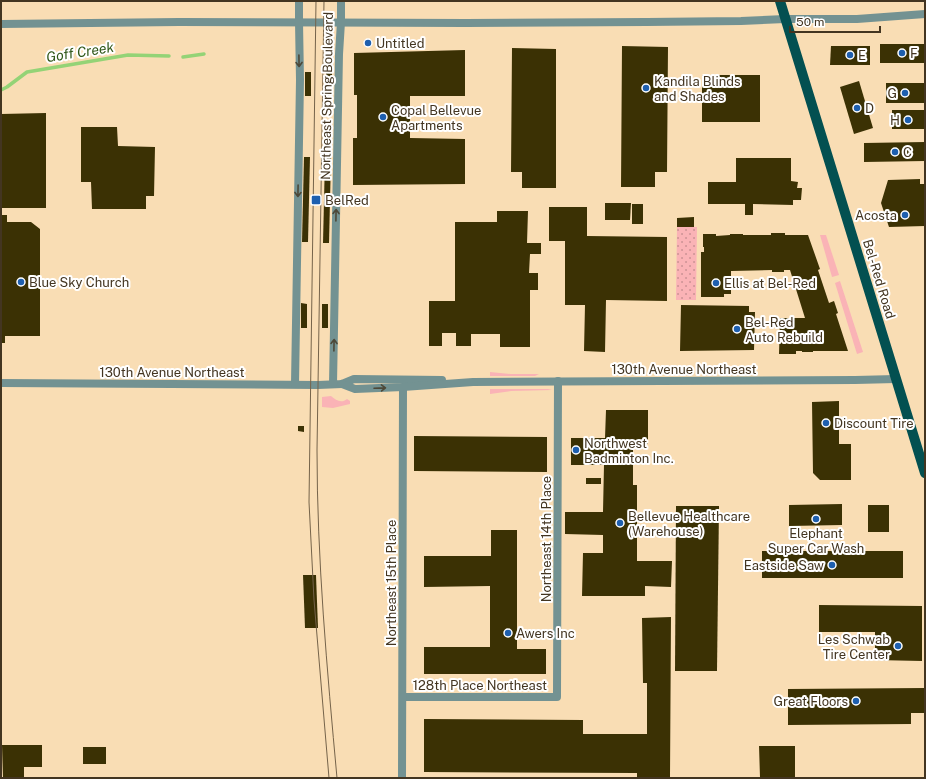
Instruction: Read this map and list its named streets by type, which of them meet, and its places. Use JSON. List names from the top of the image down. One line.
{"streets":{"main road":["Bel-Red Road"],"street":["Northeast Spring Boulevard","130th Avenue Northeast","Northeast 14th Place","Northeast 15th Place","128th Place Northeast"]},"crossings":[["Northeast Spring Boulevard","130th Avenue Northeast"],["Bel-Red Road","130th Avenue Northeast"],["130th Avenue Northeast","Northeast 14th Place"],["130th Avenue Northeast","Northeast 15th Place"],["Northeast 14th Place","128th Place Northeast"],["Northeast 15th Place","128th Place Northeast"]],"water":["Goff Creek"],"places":{"other":["Untitled","F","E","Kandila Blinds and Shades","G","D","Copal Bellevue Apartments","H","C","Acosta","Blue Sky Church","Ellis at Bel-Red","Bel-Red Auto Rebuild","Discount Tire","Northwest Badminton Inc.","Elephant Super Car Wash","Bellevue Healthcare (Warehouse)","Eastside Saw","Awers Inc","Les Schwab Tire Center","Great Floors"],"transit":["BelRed"]},"scale_bar":"50 m"}
